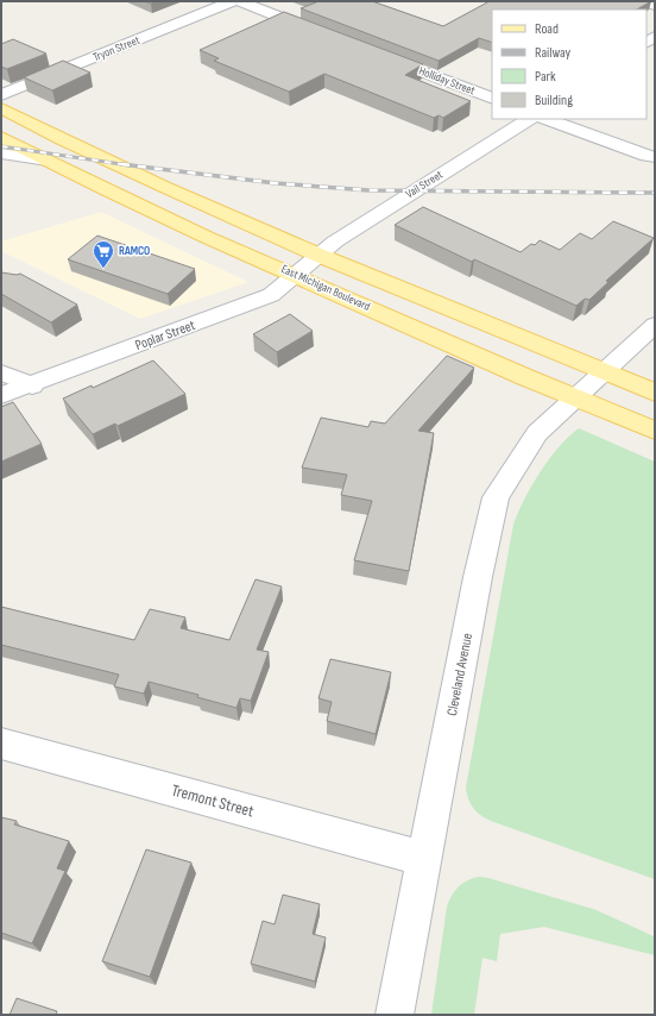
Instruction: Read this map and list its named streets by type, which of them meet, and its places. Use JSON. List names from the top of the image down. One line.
{"streets":{"main road":["East Michigan Boulevard"],"street":["Tryon Street","Holliday Street","Vail Street","Poplar Street","Cleveland Avenue","Tremont Street"]},"crossings":[["Vail Street","East Michigan Boulevard"],["Vail Street","Poplar Street"],["East Michigan Boulevard","Poplar Street"],["East Michigan Boulevard","Cleveland Avenue"],["Cleveland Avenue","Tremont Street"]],"places":{"supermarket":["RAMCO"]},"legend":["Road","Railway","Park","Building"]}
